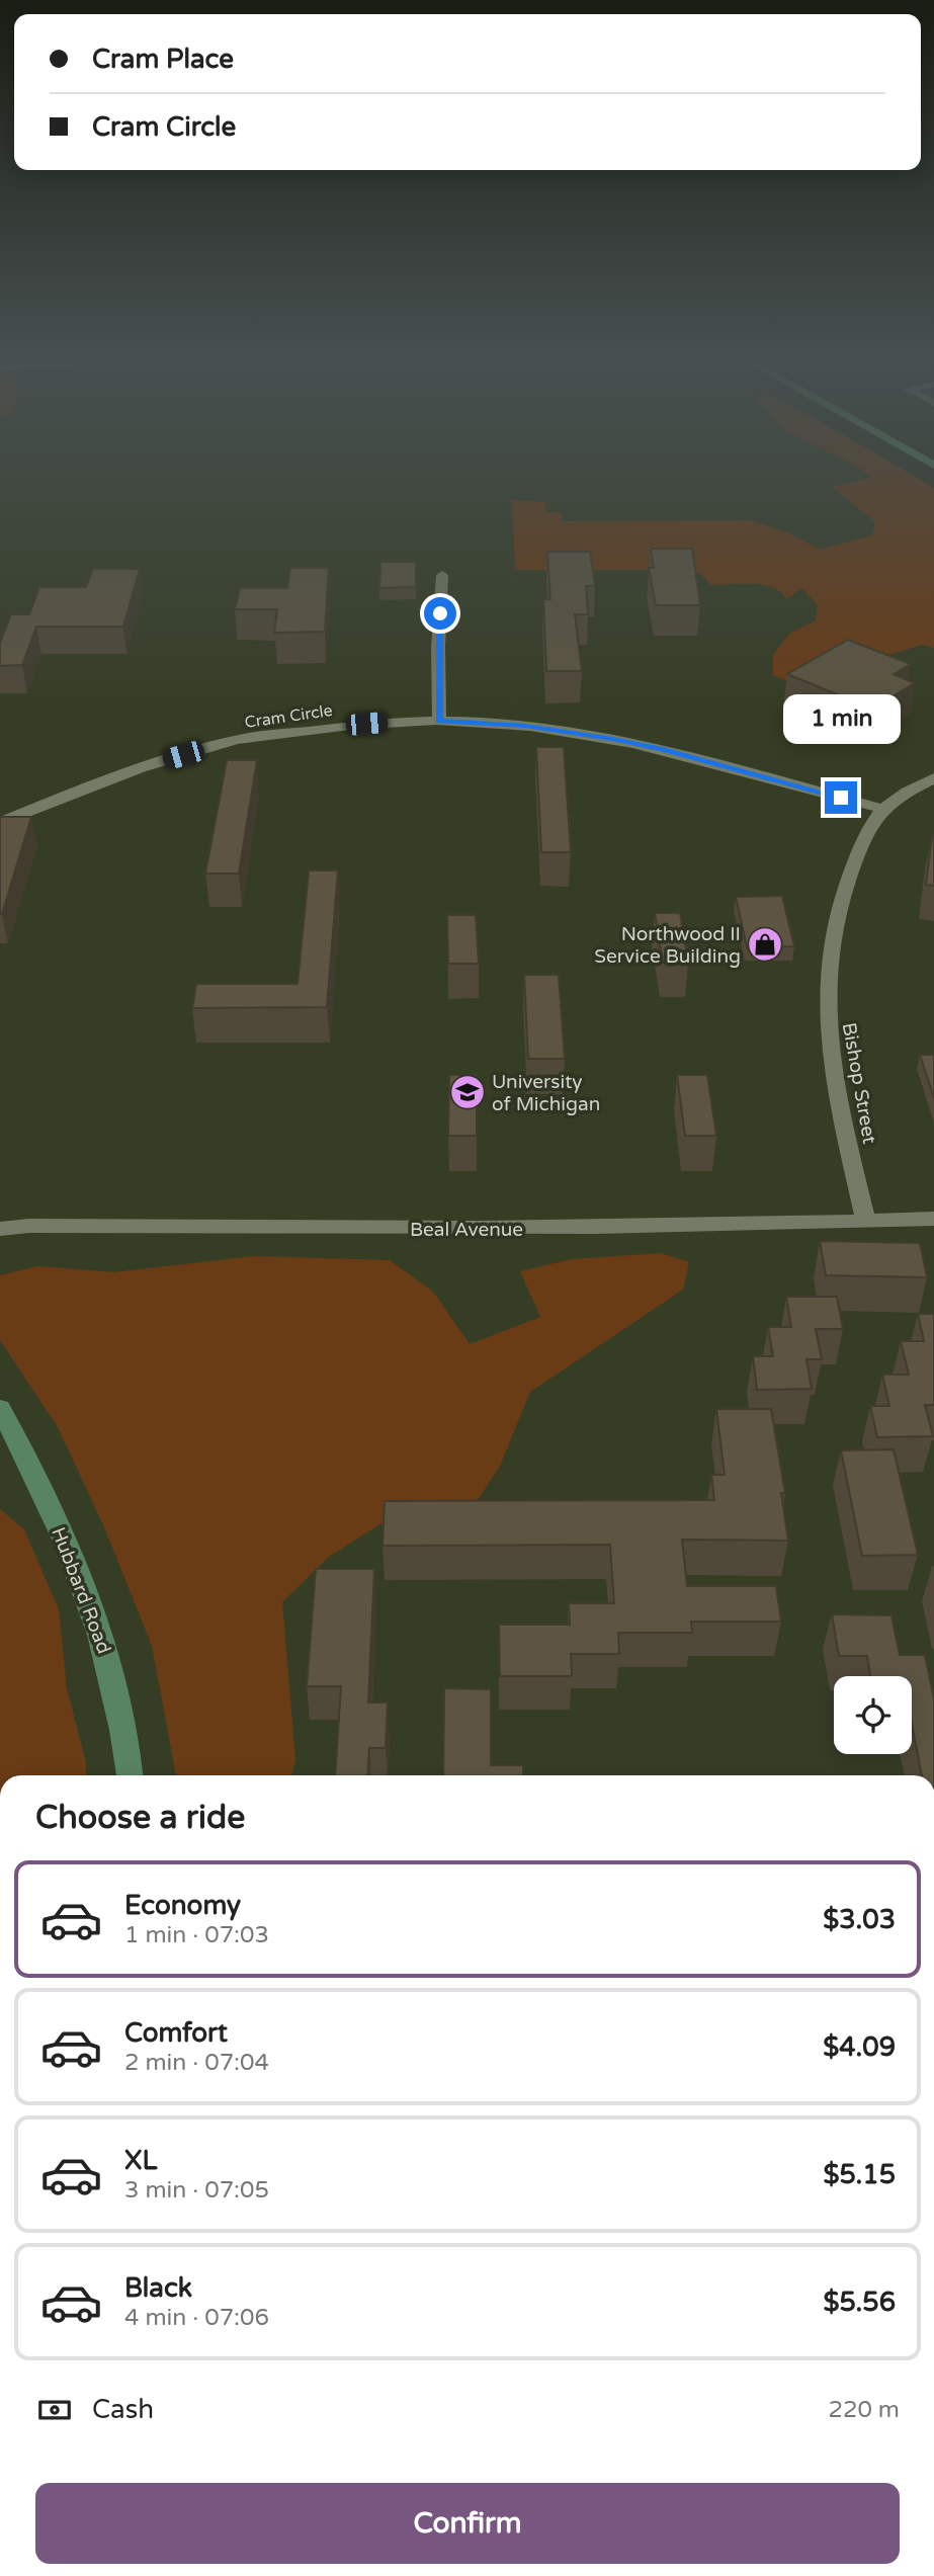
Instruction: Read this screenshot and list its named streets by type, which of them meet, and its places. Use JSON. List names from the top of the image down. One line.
{"streets":{"street":["Cram Circle","Bishop Street","Beal Avenue","Hubbard Road"]},"crossings":[["Cram Circle","Bishop Street"],["Bishop Street","Beal Avenue"]],"places":{"shop":["Northwood II Service Building"],"school or university":["University of Michigan"]},"page":{"banner":["Cram Place","Cram Circle"],"bubble":"1 min","heading":"Choose a ride","list":[{"name":"Economy","note":"1 min · 07:03","value":"$3.03"},{"name":"Comfort","note":"2 min · 07:04","value":"$4.09"},{"name":"XL","note":"3 min · 07:05","value":"$5.15"},{"name":"Black","note":"4 min · 07:06","value":"$5.56"}],"pay":["Cash","220 m"],"buttons":"Confirm"}}
